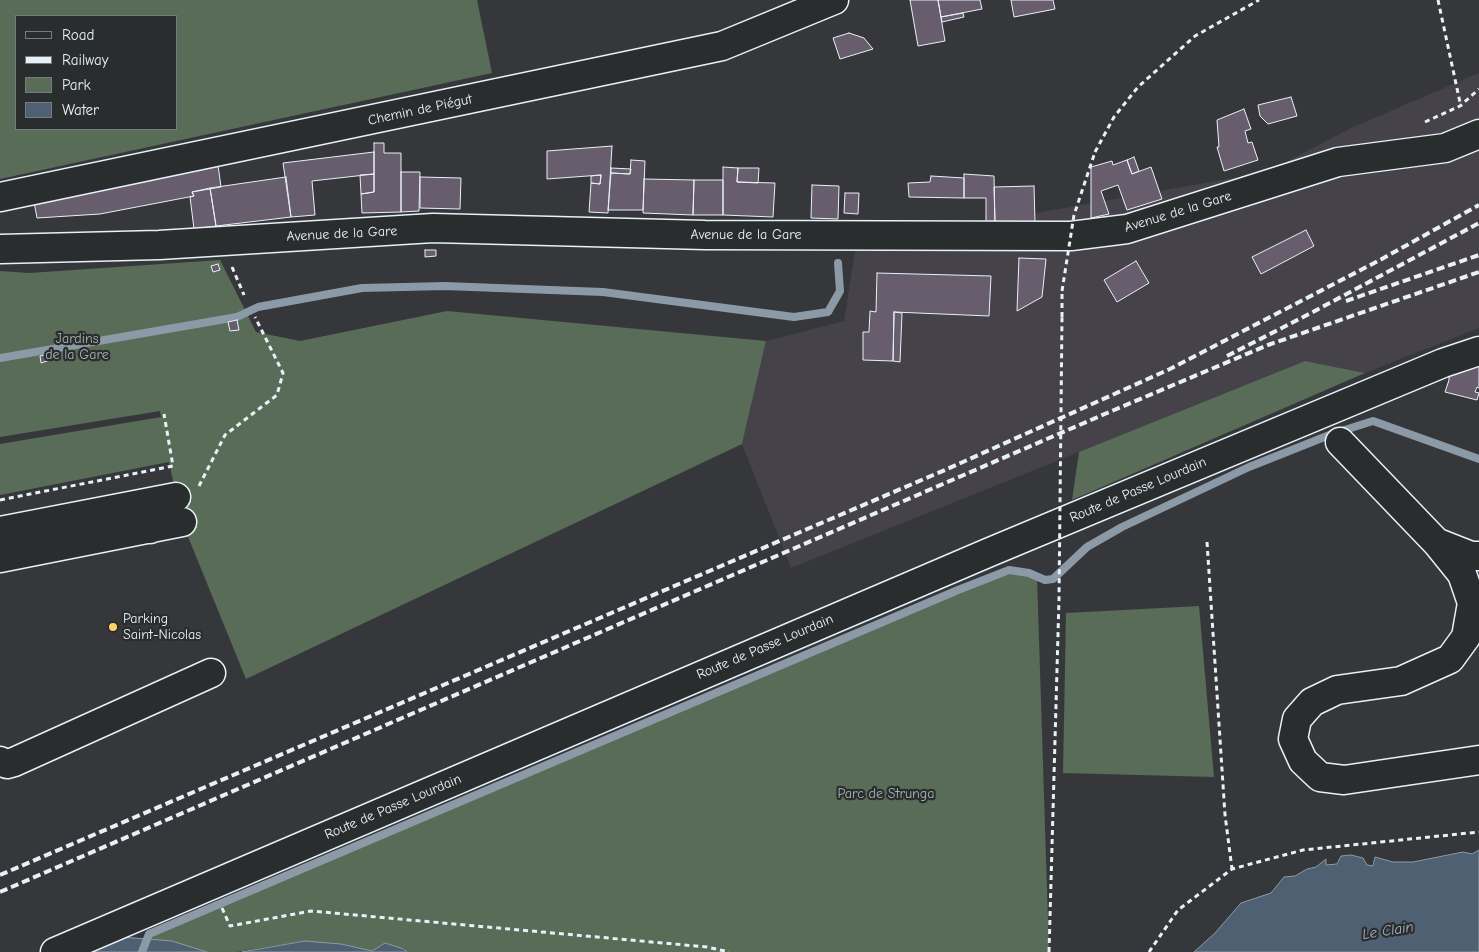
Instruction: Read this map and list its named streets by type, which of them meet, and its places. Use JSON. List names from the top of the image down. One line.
{"streets":{"street":["Chemin de Piégut","Avenue de la Gare","Route de Passe Lourdain"]},"water":["Le Clain"],"parks":["Jardins de la Gare","Parc de Strunga"],"places":["Parking Saint-Nicolas"],"legend":["Road","Railway","Park","Water"]}
